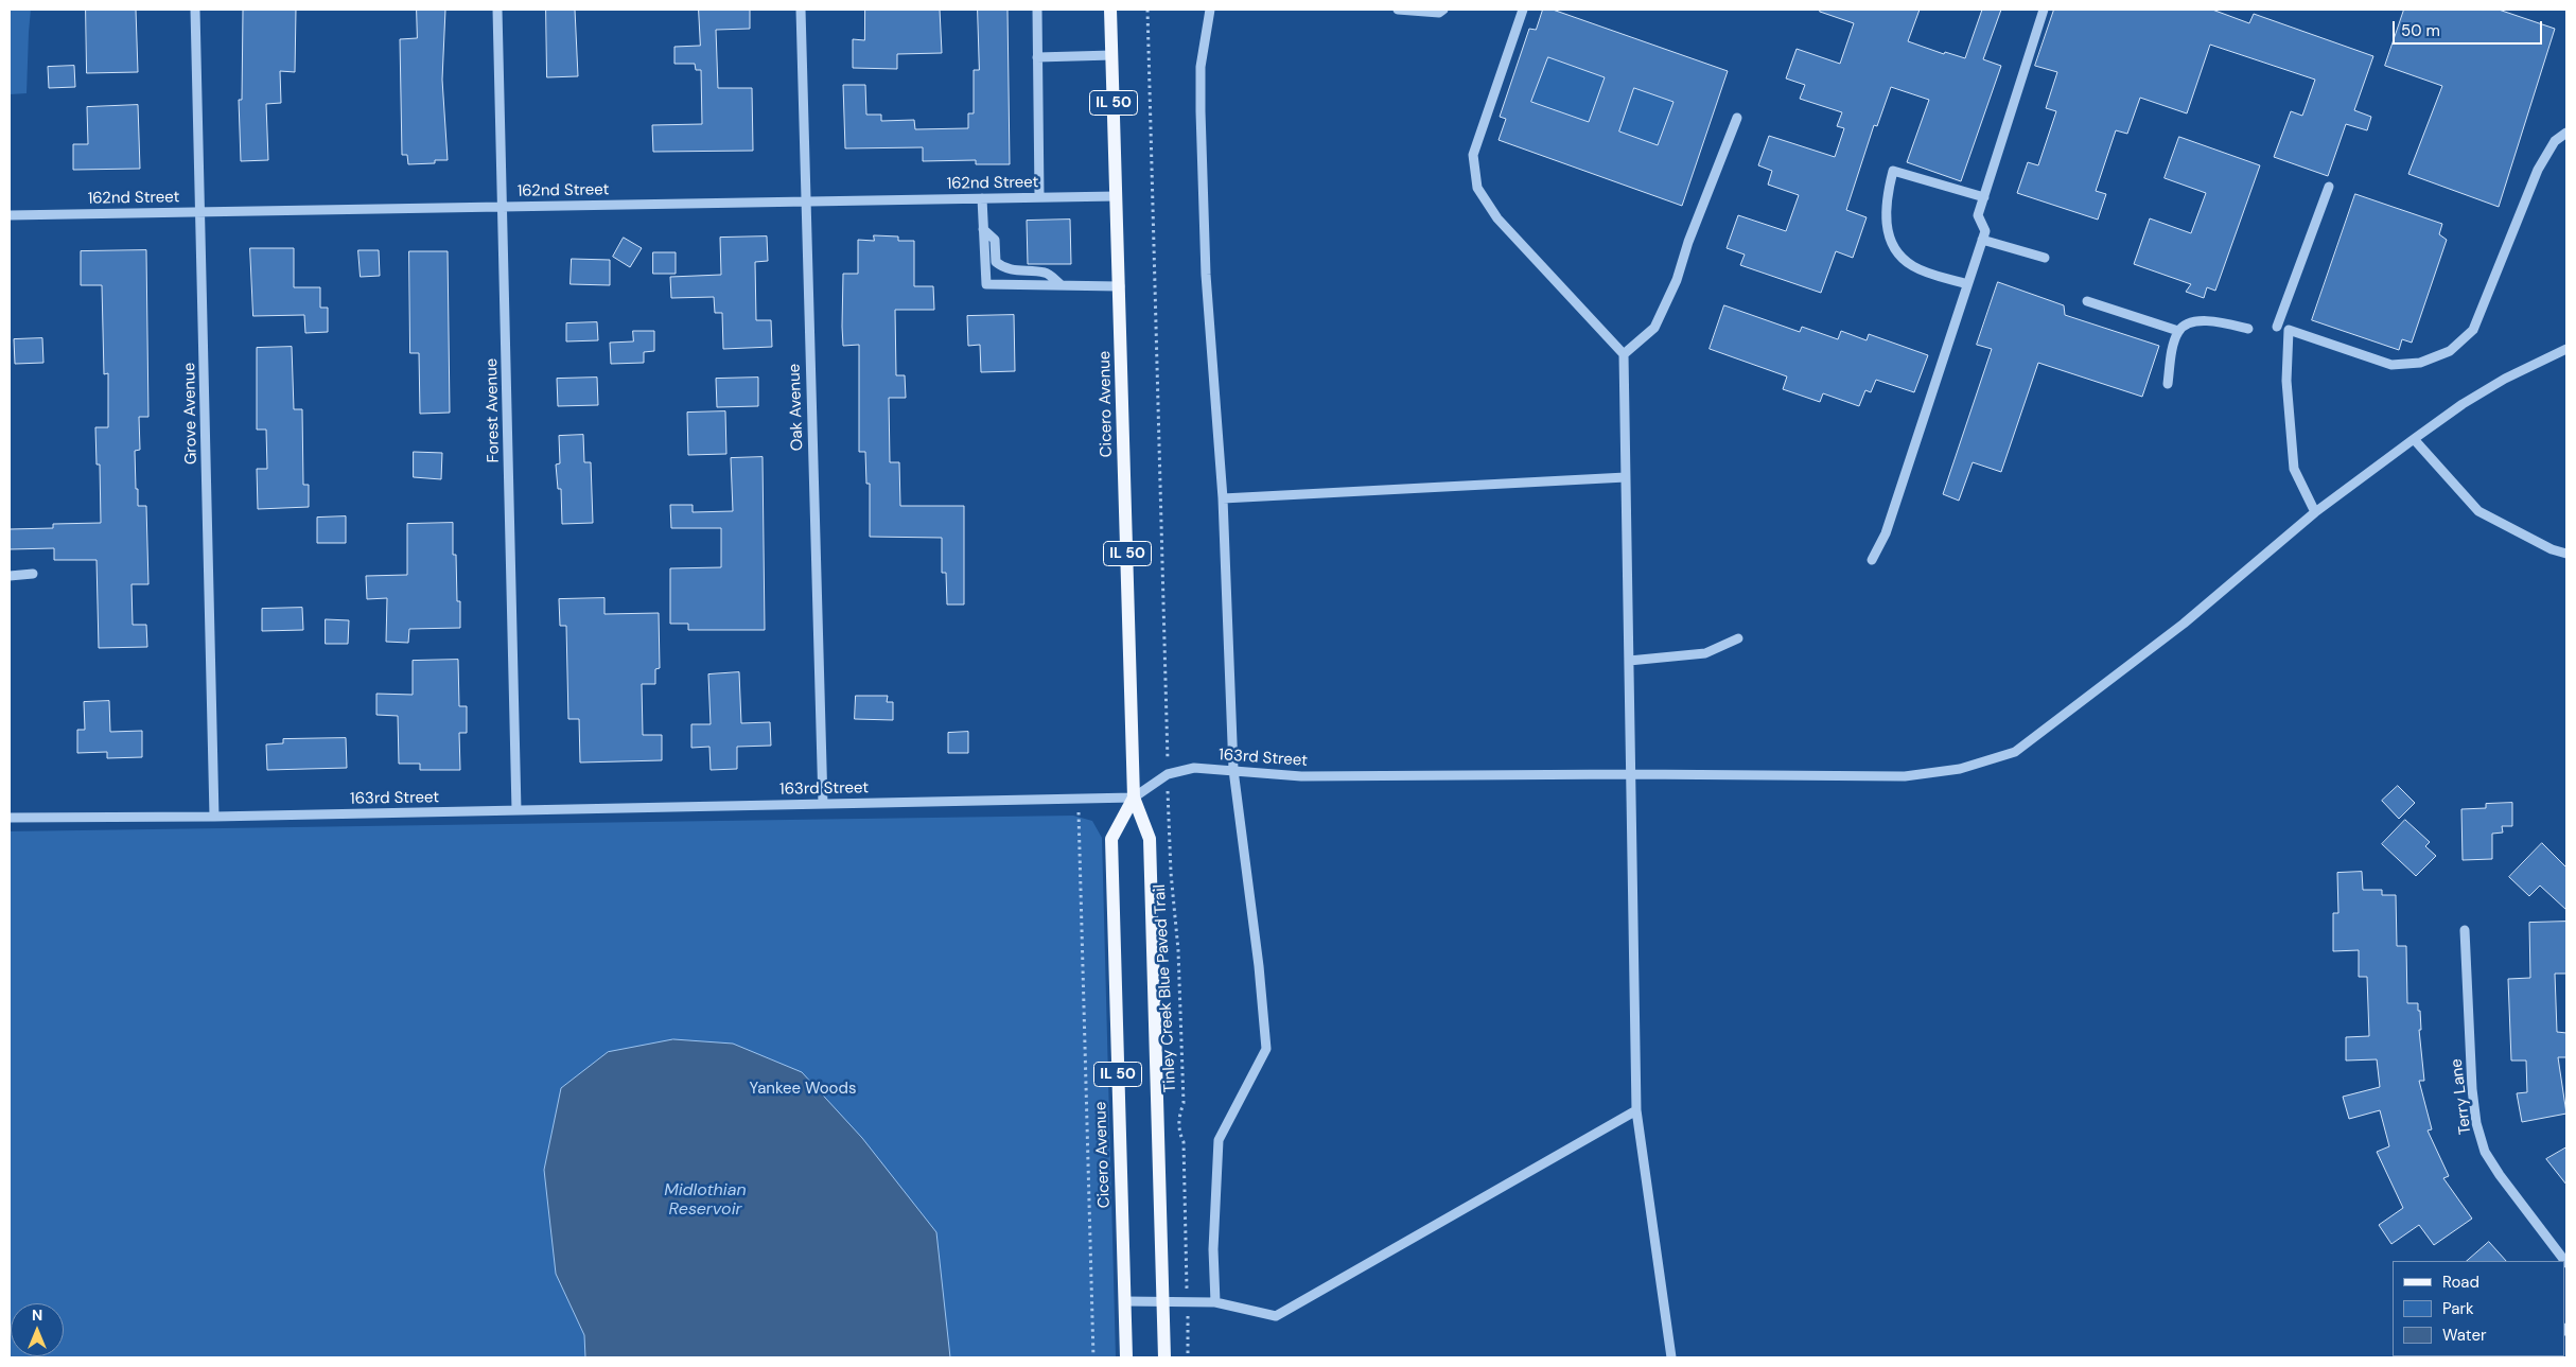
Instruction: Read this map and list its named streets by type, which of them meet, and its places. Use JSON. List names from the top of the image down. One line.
{"streets":{"main road":["IL 50","Cicero Avenue"],"street":["162nd Street","Oak Avenue","Forest Avenue","Grove Avenue","163rd Street","Terry Lane"],"path":["Tinley Creek Blue Paved Trail"]},"crossings":[["162nd Street","Cicero Avenue"],["162nd Street","Oak Avenue"],["162nd Street","Forest Avenue"],["162nd Street","Grove Avenue"],["Cicero Avenue","163rd Street"],["Oak Avenue","163rd Street"],["Forest Avenue","163rd Street"],["Grove Avenue","163rd Street"],["163rd Street","Tinley Creek Blue Paved Trail"]],"water":["Midlothian Reservoir"],"parks":["Yankee Woods"],"legend":["Road","Park","Water"],"scale_bar":"50 m","north":"top"}
